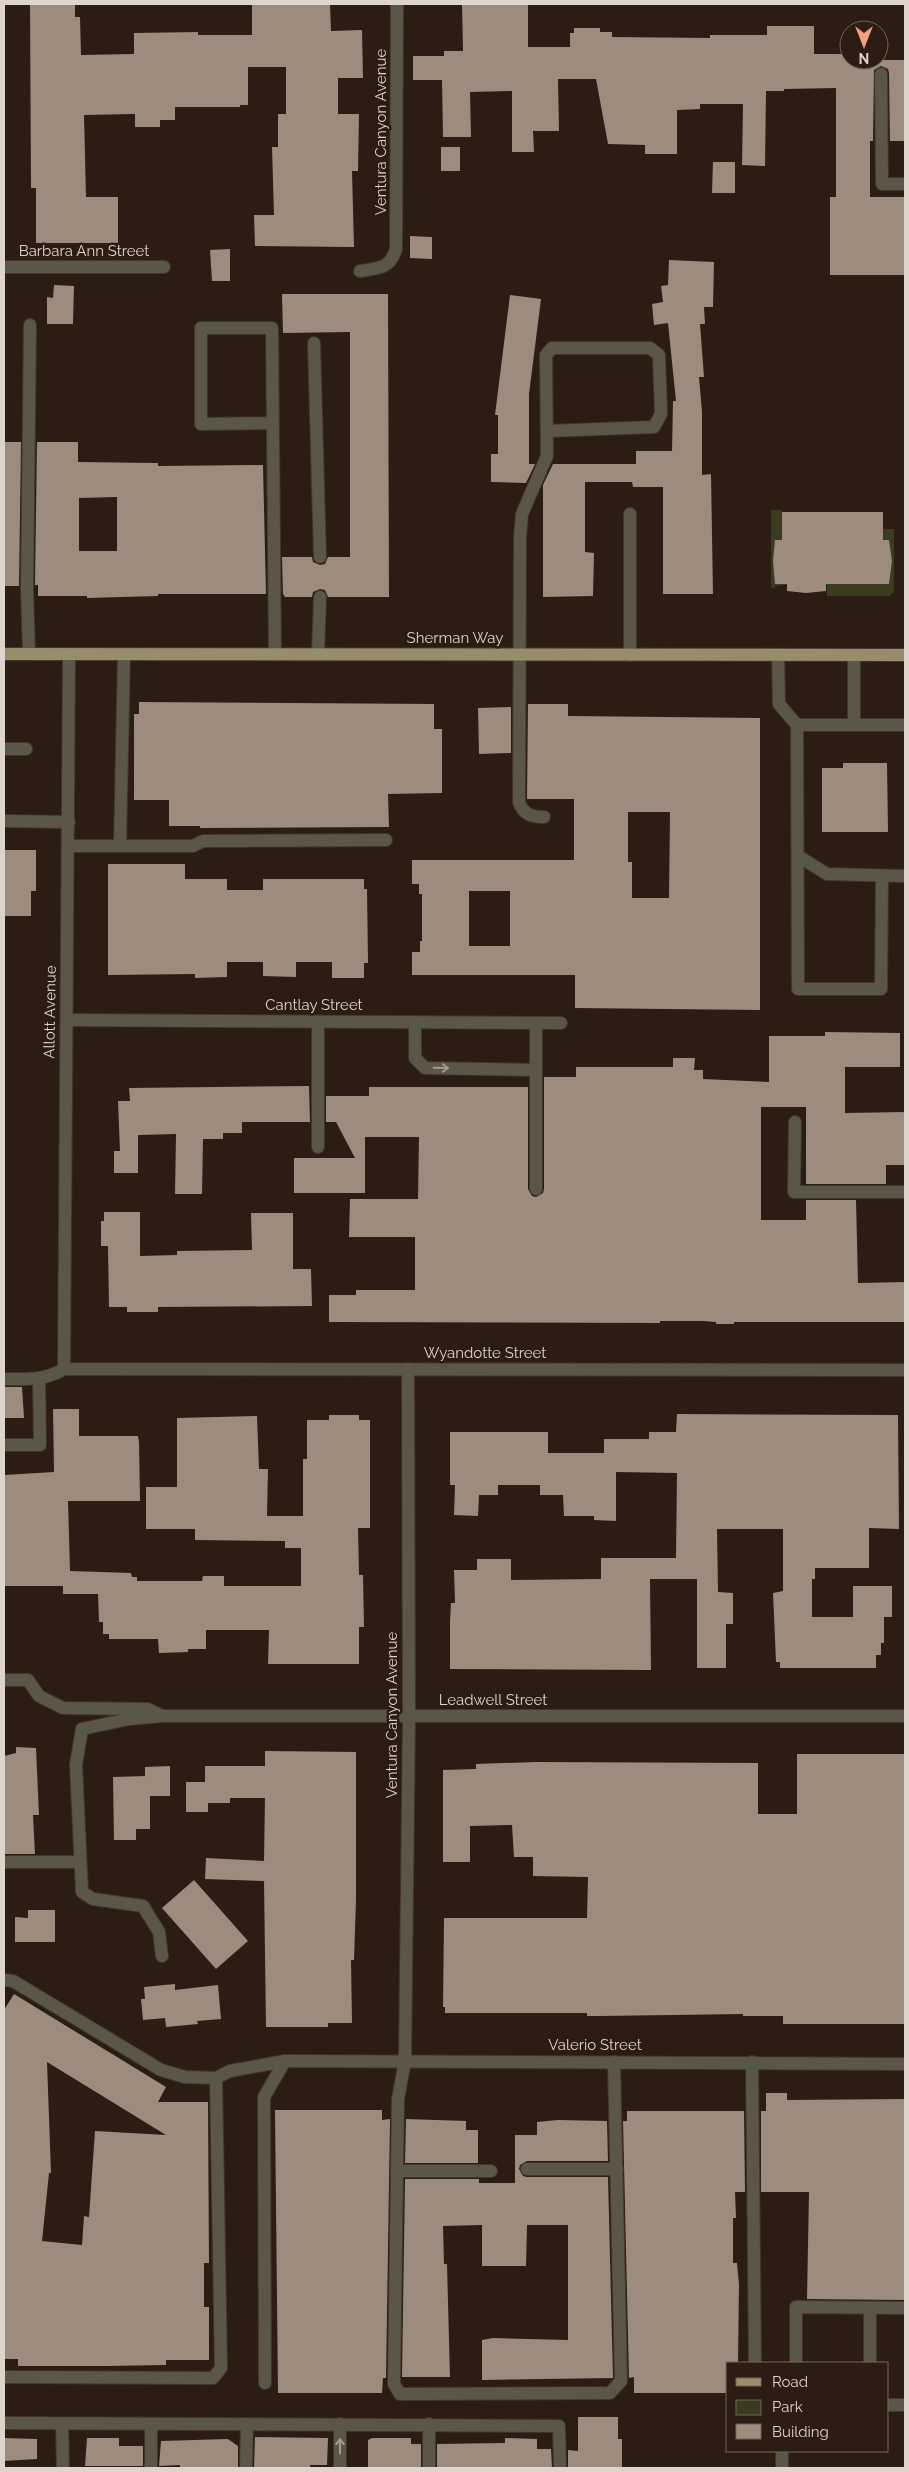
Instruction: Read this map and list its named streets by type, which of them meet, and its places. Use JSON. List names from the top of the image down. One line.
{"streets":{"main road":["Sherman Way"],"street":["Ventura Canyon Avenue","Barbara Ann Street","Cantlay Street","Allott Avenue","Wyandotte Street","Leadwell Street","Valerio Street"]},"crossings":[["Ventura Canyon Avenue","Wyandotte Street"],["Ventura Canyon Avenue","Leadwell Street"],["Ventura Canyon Avenue","Valerio Street"],["Sherman Way","Allott Avenue"],["Cantlay Street","Allott Avenue"],["Allott Avenue","Wyandotte Street"]],"legend":["Road","Park","Building"],"north":"bottom"}
